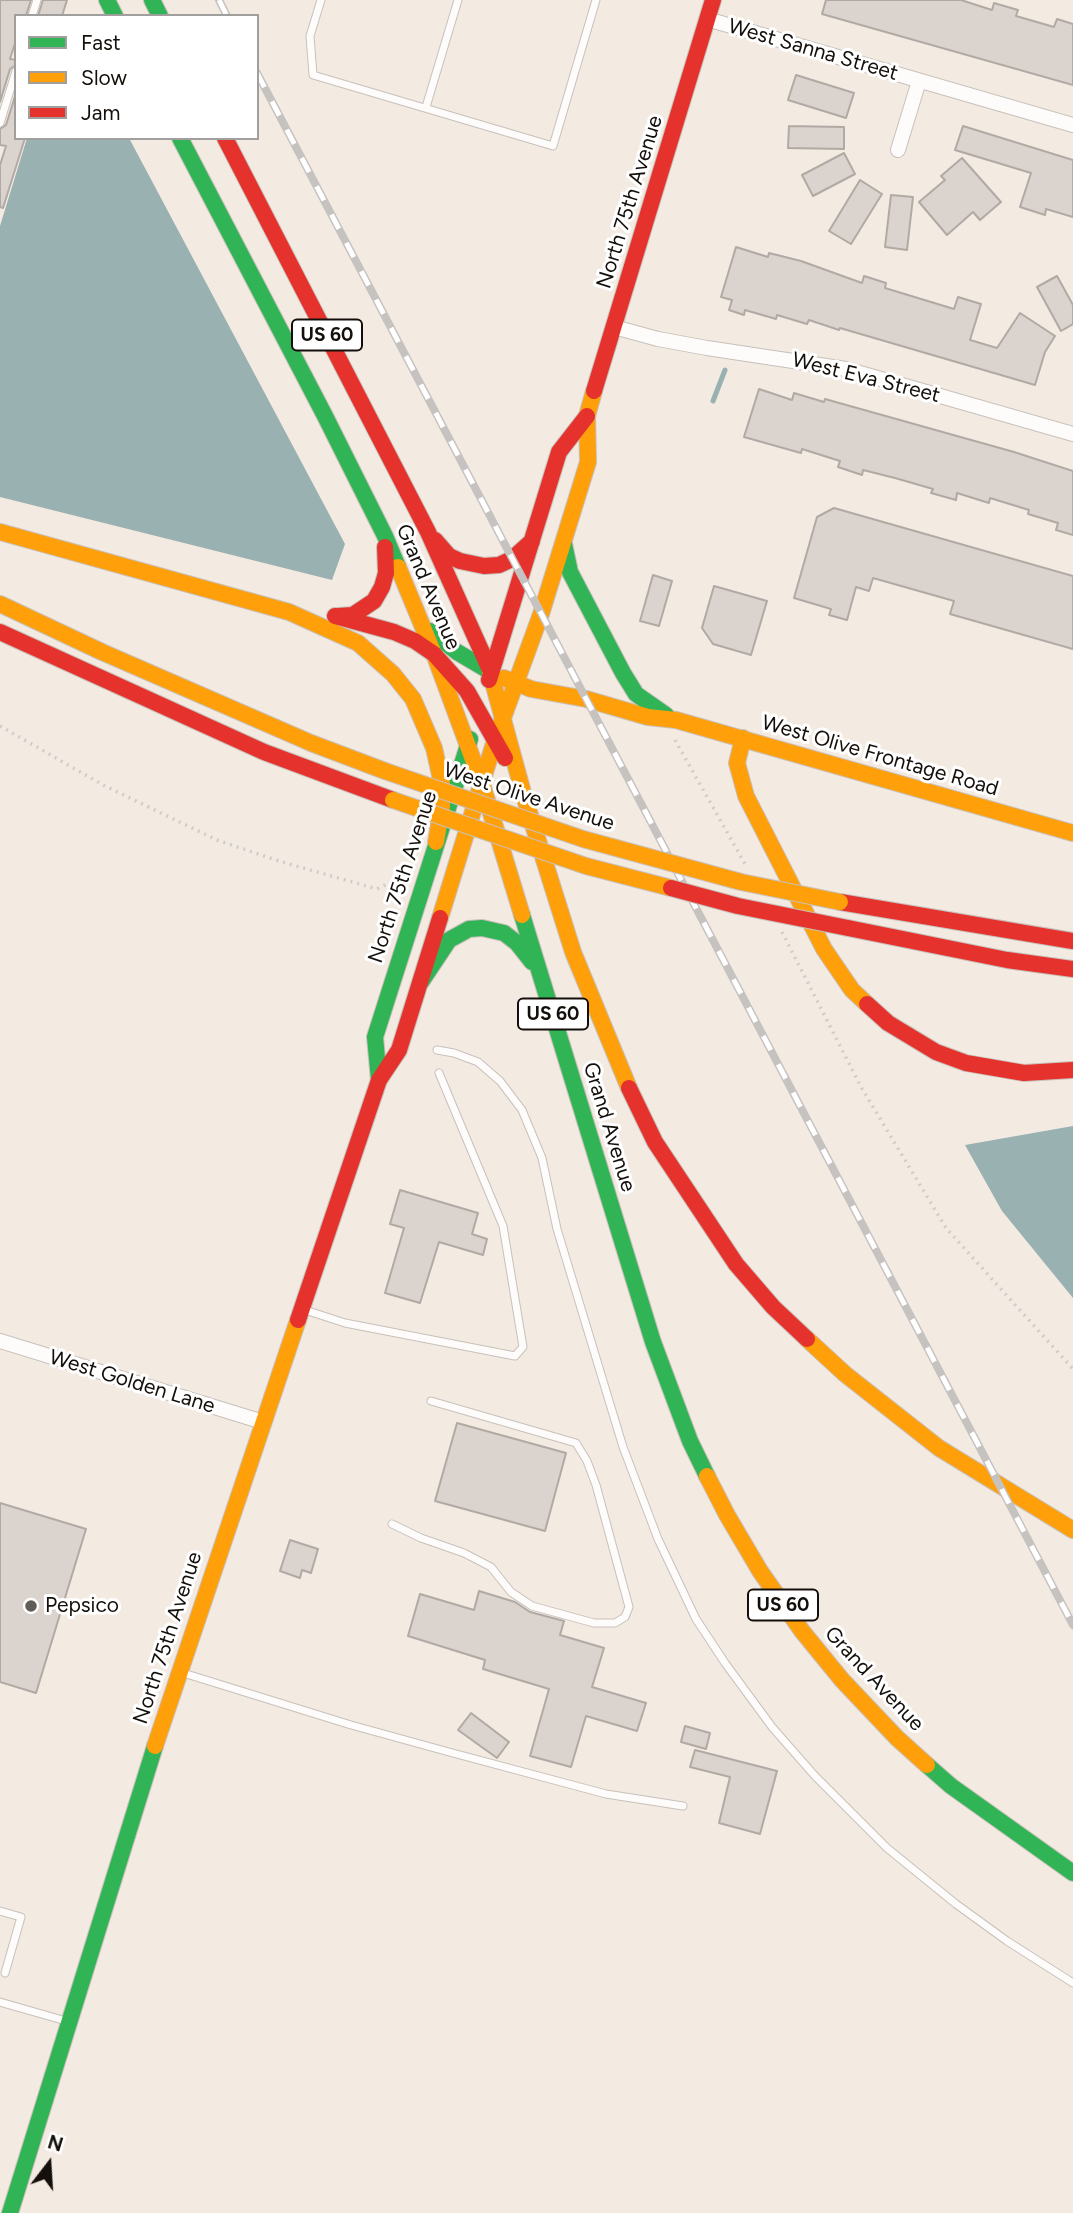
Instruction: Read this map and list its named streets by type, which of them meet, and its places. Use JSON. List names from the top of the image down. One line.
{"streets":{"main road":["North 75th Avenue","US 60","Grand Avenue","West Olive Frontage Road","West Olive Avenue"],"street":["West Sanna Street","West Eva Street","West Golden Lane"]},"crossings":[["West Sanna Street","North 75th Avenue"],["North 75th Avenue","West Eva Street"],["North 75th Avenue","Grand Avenue"],["North 75th Avenue","West Golden Lane"]],"places":["Pepsico"],"legend":["Fast","Slow","Jam"],"north":"top"}
